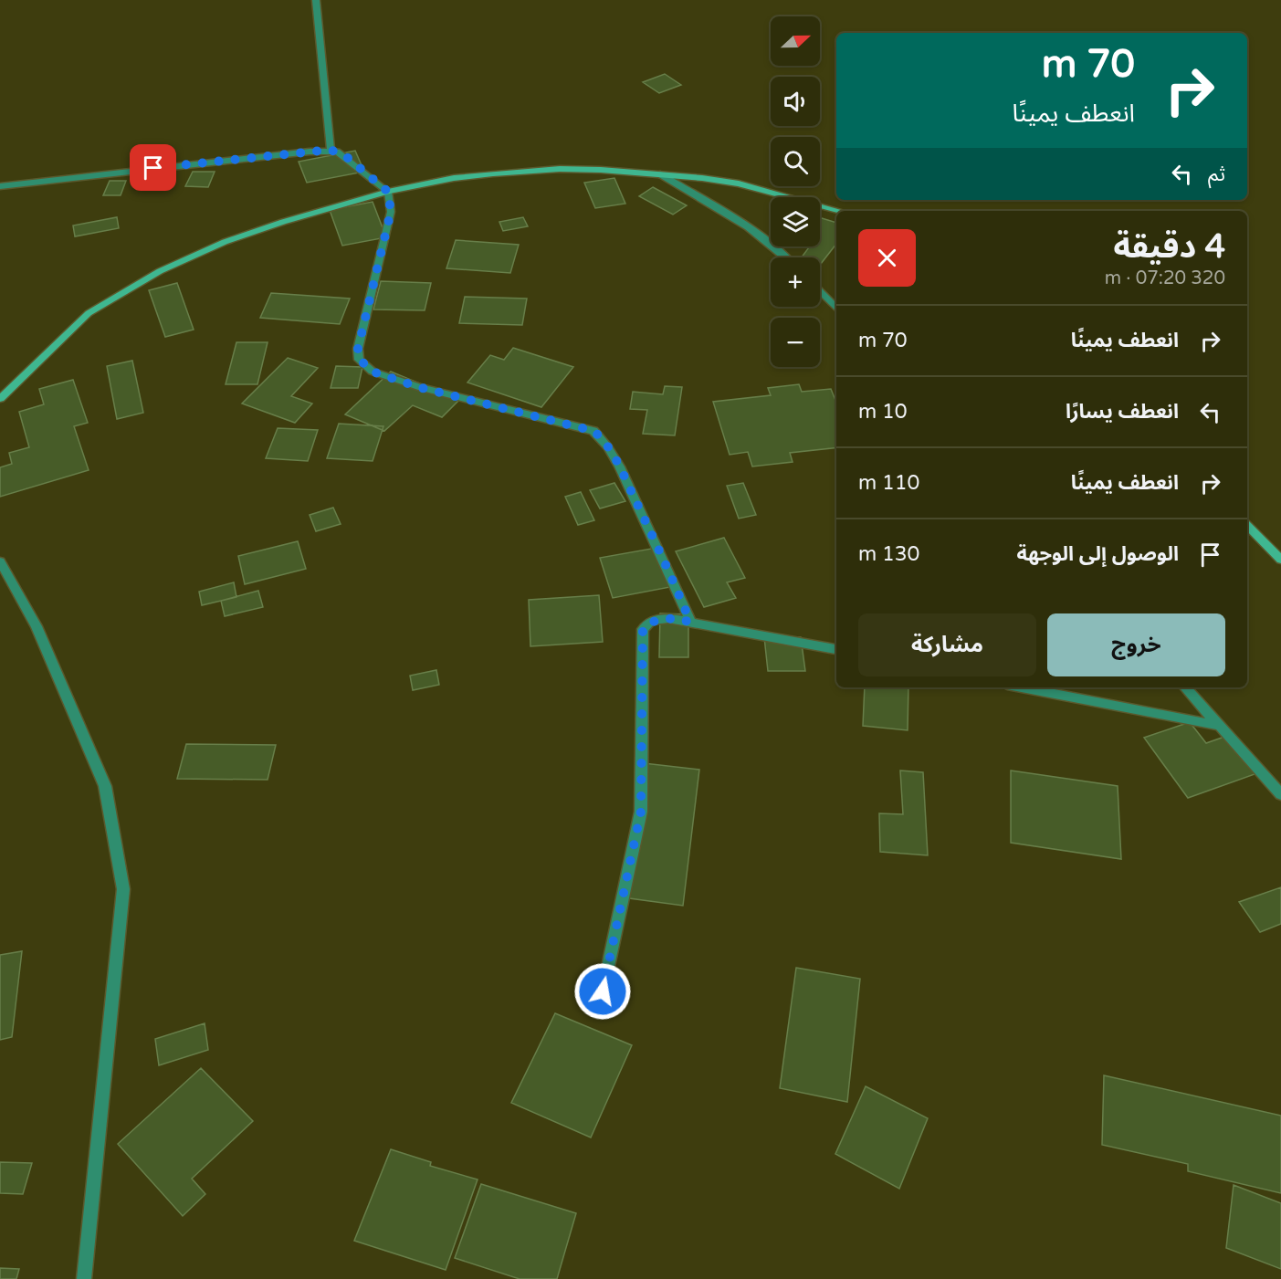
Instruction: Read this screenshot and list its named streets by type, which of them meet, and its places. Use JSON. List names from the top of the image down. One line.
{"north":"right","page":{"map_buttons":["+","−"],"turn":["70 m","انعطف يمينًا"],"then":"ثم","heading":["4 دقيقة","320 m · 07:20"],"list":[{"name":"انعطف يمينًا","value":"70 m"},{"name":"انعطف يسارًا","value":"10 m"},{"name":"انعطف يمينًا","value":"110 m"},{"name":"الوصول إلى الوجهة","value":"130 m"}],"buttons":["خروج","مشاركة"]}}
